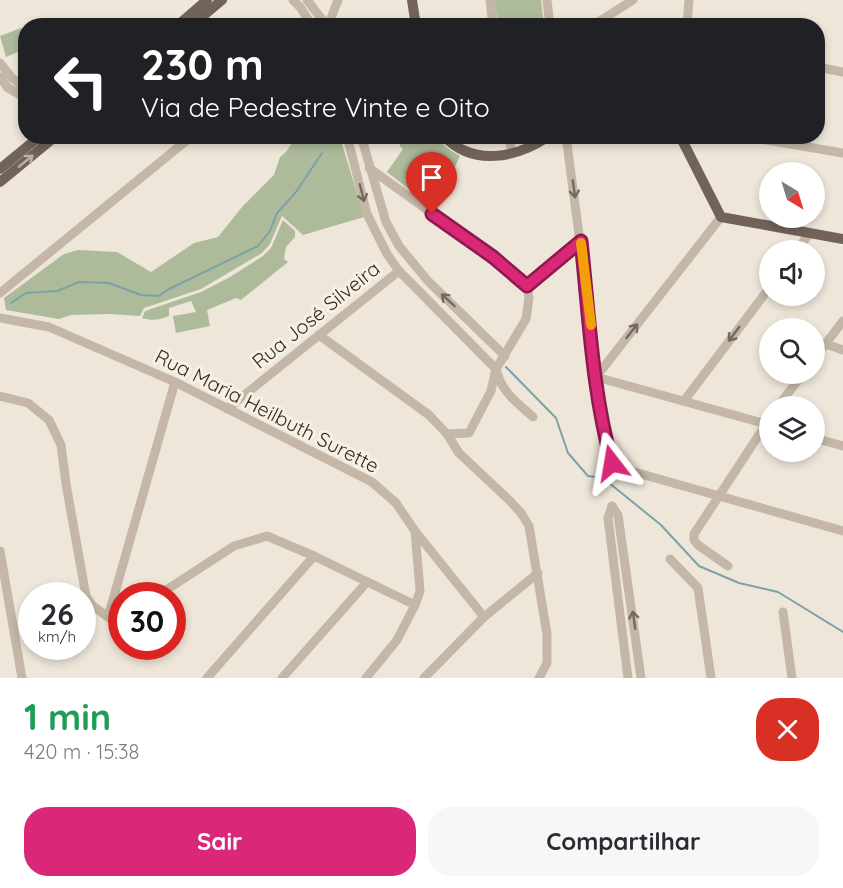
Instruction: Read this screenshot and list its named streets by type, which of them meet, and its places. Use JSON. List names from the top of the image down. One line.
{"streets":{"street":["Rua José Silveira","Rua Maria Heilbuth Surette"]},"crossings":[["Rua José Silveira","Rua Maria Heilbuth Surette"]],"north":"bottom right","page":{"turn":["230 m","Via de Pedestre Vinte e Oito"],"speed":"26 km/h","limit":"30","heading":["1 min","420 m · 15:38"],"buttons":["Sair","Compartilhar"]}}
